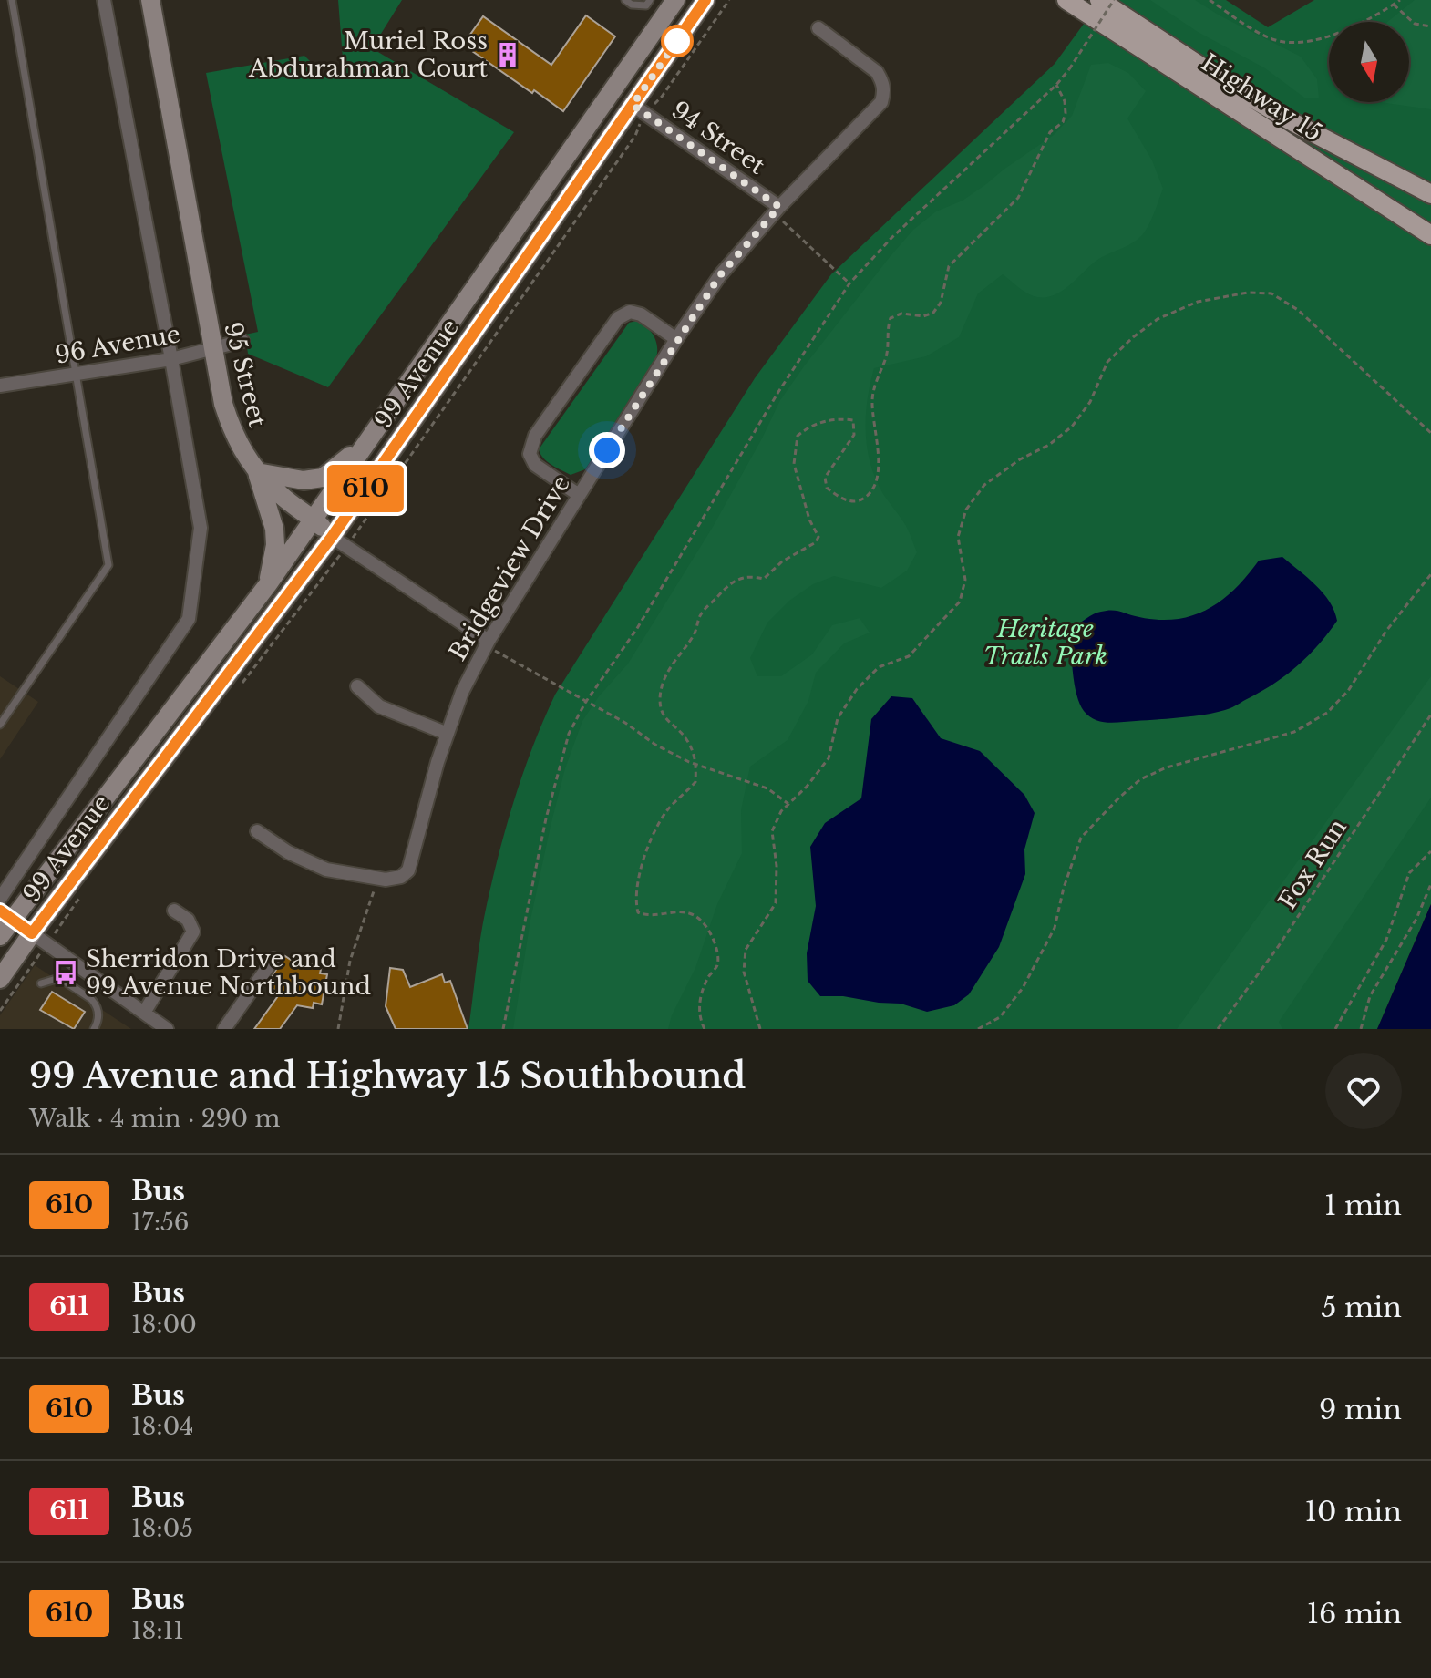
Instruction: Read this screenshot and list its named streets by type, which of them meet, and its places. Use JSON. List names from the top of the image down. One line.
{"streets":{"main road":["Highway 15","99 Avenue","95 Street"],"street":["94 Street","96 Avenue","Bridgeview Drive"],"path":["Fox Run"]},"crossings":[["94 Street","99 Avenue"],["94 Street","Bridgeview Drive"],["96 Avenue","99 Avenue"],["96 Avenue","95 Street"],["99 Avenue","95 Street"],["95 Street","Bridgeview Drive"]],"parks":["Heritage Trails Park"],"places":{"building":["Muriel Ross Abdurahman Court"],"bus stop":["Sherridon Drive and 99 Avenue Northbound"]},"lines":["bus line 610"],"north":"bottom","page":{"on_map":"610","heading":["99 Avenue and Highway 15 Southbound","Walk · 4 min · 290 m"],"list":[{"mark":"610","name":"Bus","note":"17:56","value":"1 min"},{"mark":"611","name":"Bus","note":"18:00","value":"5 min"},{"mark":"610","name":"Bus","note":"18:04","value":"9 min"},{"mark":"611","name":"Bus","note":"18:05","value":"10 min"},{"mark":"610","name":"Bus","note":"18:11","value":"16 min"}]}}
